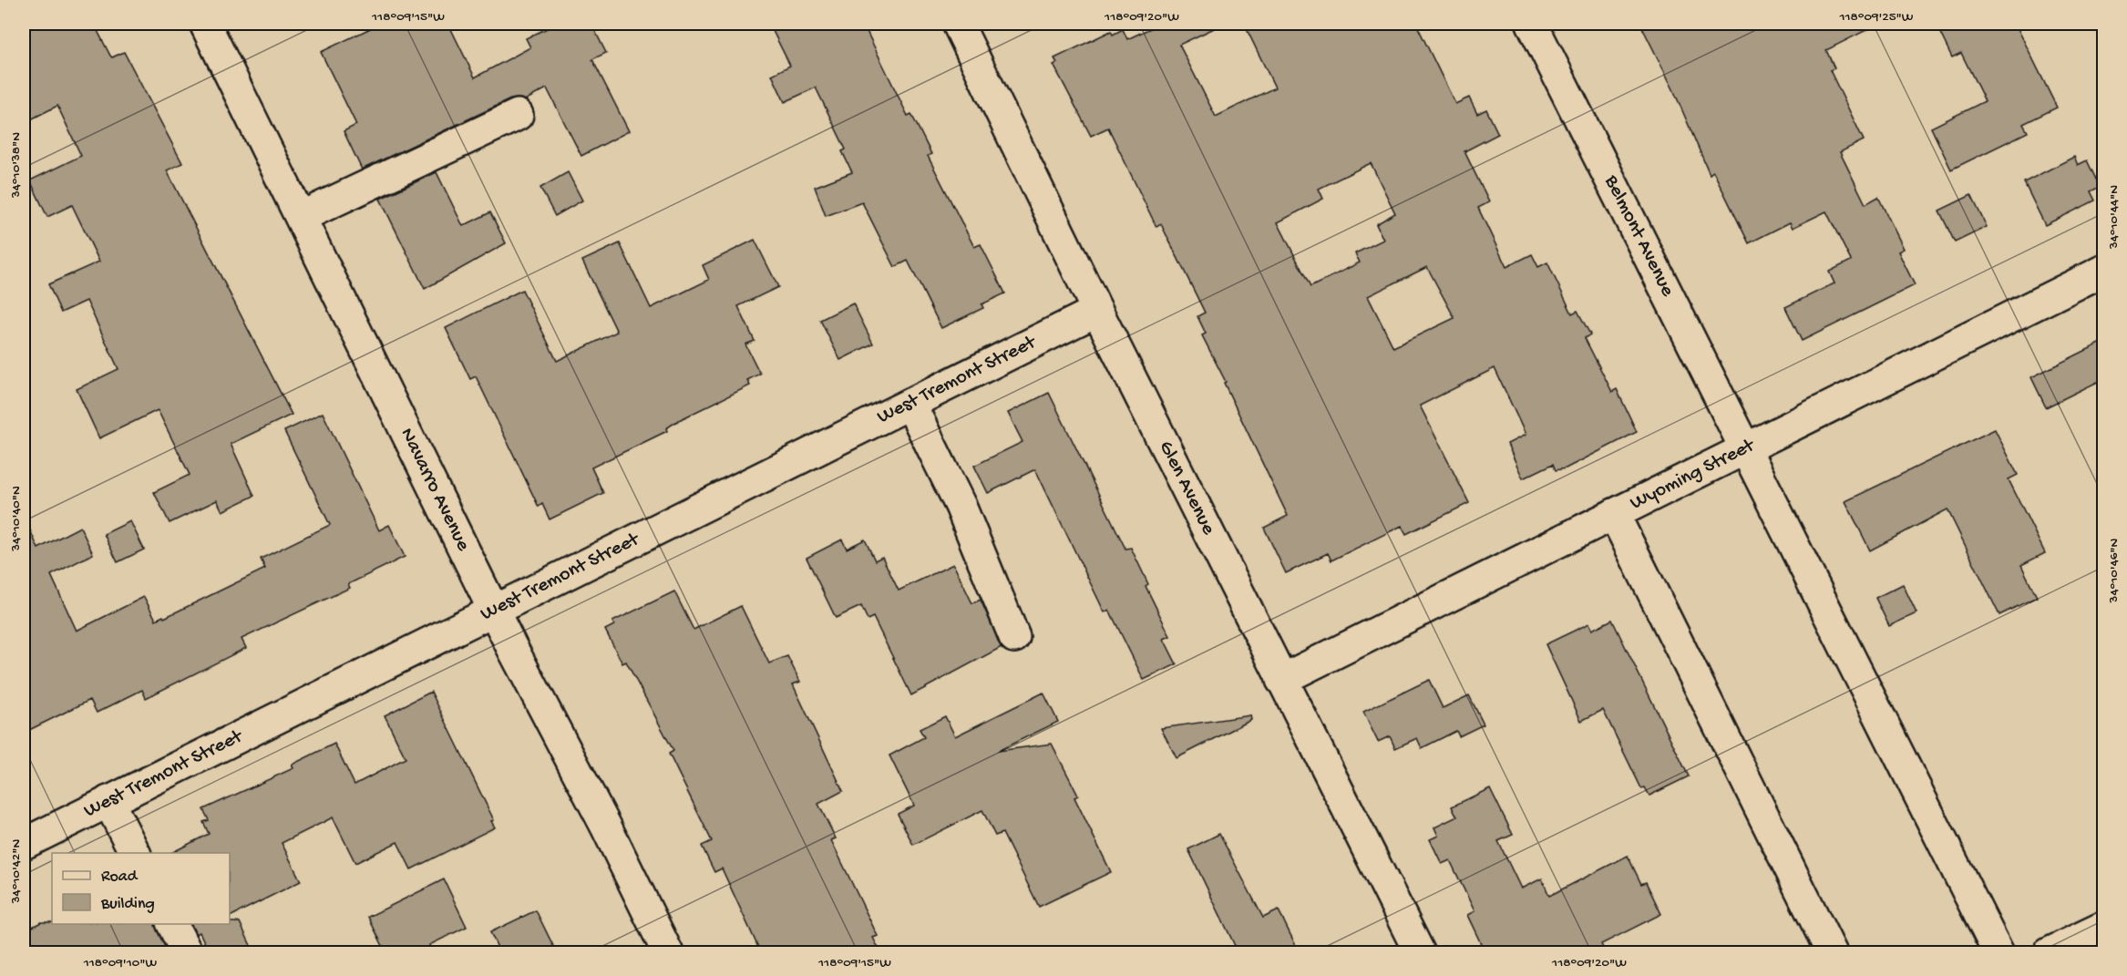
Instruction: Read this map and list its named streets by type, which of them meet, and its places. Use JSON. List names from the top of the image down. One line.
{"streets":{"street":["Belmont Avenue","West Tremont Street","Wyoming Street","Navarro Avenue","Glen Avenue"]},"crossings":[["Belmont Avenue","Wyoming Street"],["West Tremont Street","Navarro Avenue"],["West Tremont Street","Glen Avenue"],["Wyoming Street","Glen Avenue"]],"legend":["Road","Building"],"coordinates":["118°09'15\"W","118°09'20\"W","118°09'25\"W","34°10'38\"N","34°10'44\"N","34°10'40\"N","34°10'46\"N","34°10'42\"N","118°09'10\"W"]}
